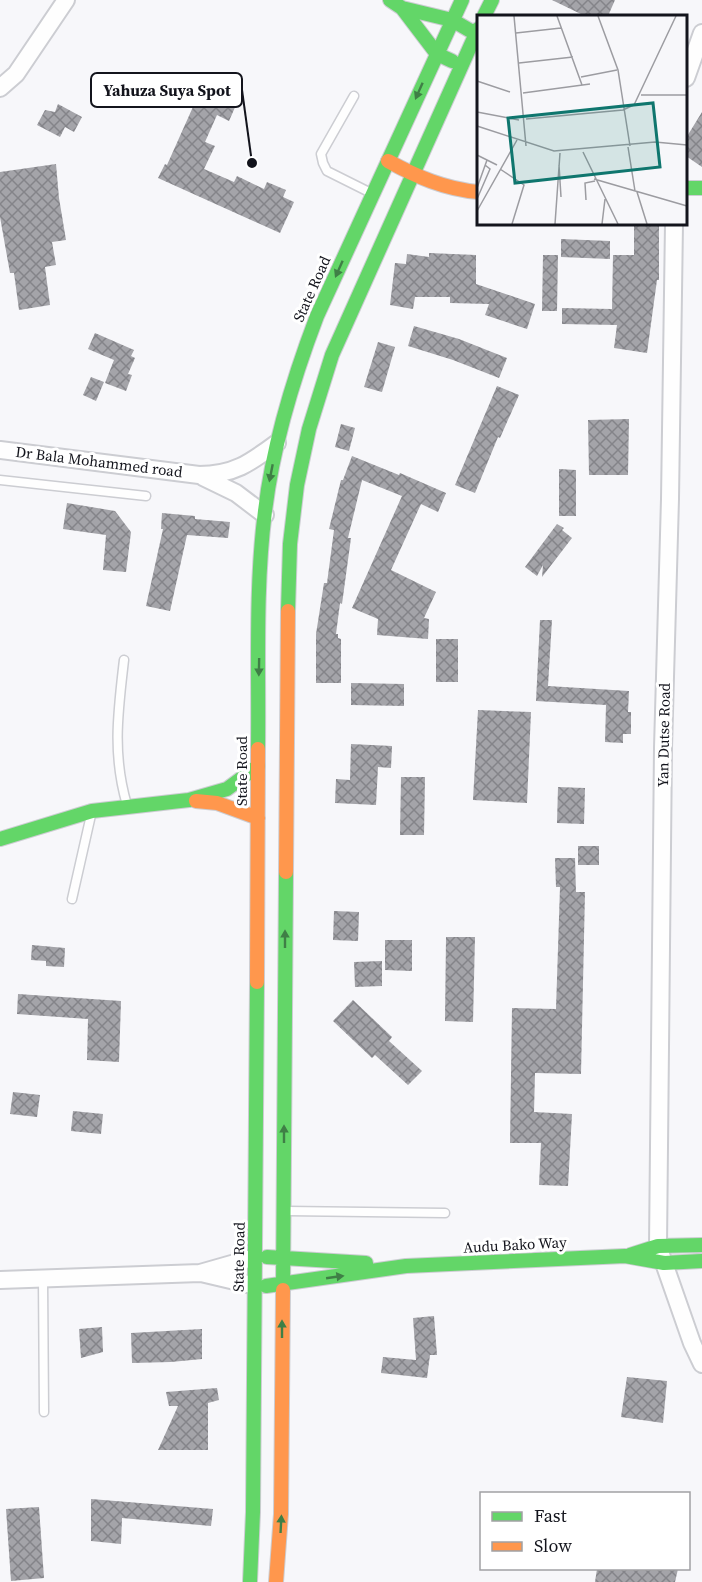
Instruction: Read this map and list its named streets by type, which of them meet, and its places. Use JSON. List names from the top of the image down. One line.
{"streets":{"main road":["State Road","Audu Bako Way"],"street":["Dr Bala Mohammed road","Yan Dutse Road"]},"crossings":[["State Road","Audu Bako Way"],["Yan Dutse Road","Audu Bako Way"]],"places":["Yahuza Suya Spot"],"legend":["Fast","Slow"]}
